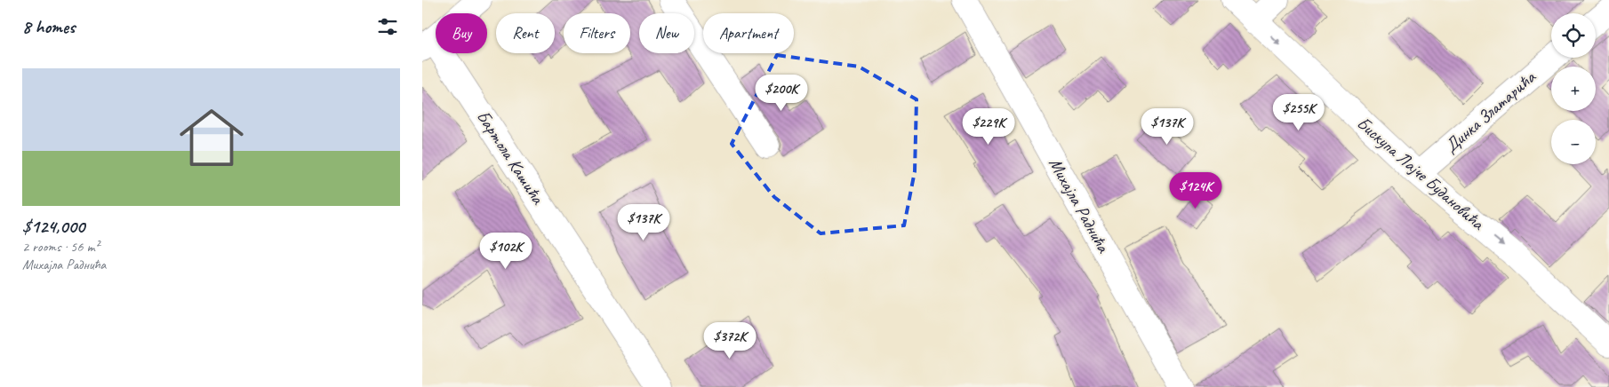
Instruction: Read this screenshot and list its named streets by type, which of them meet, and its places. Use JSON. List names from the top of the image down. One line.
{"streets":{"street":["Динка Златарића","Бартола Кашића","Бискупа Лајче Будановића","Михајла Раднића"]},"crossings":[["Динка Златарића","Бискупа Лајче Будановића"]],"one_way":["Бискупа Лајче Будановића"],"page":{"heading":"8 homes","map_buttons":["+","−"],"chip":["Buy","Rent","Filters","New","Apartment"],"list":[{"name":"$124,000","note":"2 rooms · 56 m² · Михајла Раднића"}],"price":["$200K","$255K","$229K","$137K","$124K","$137K","$102K","$372K"]}}
